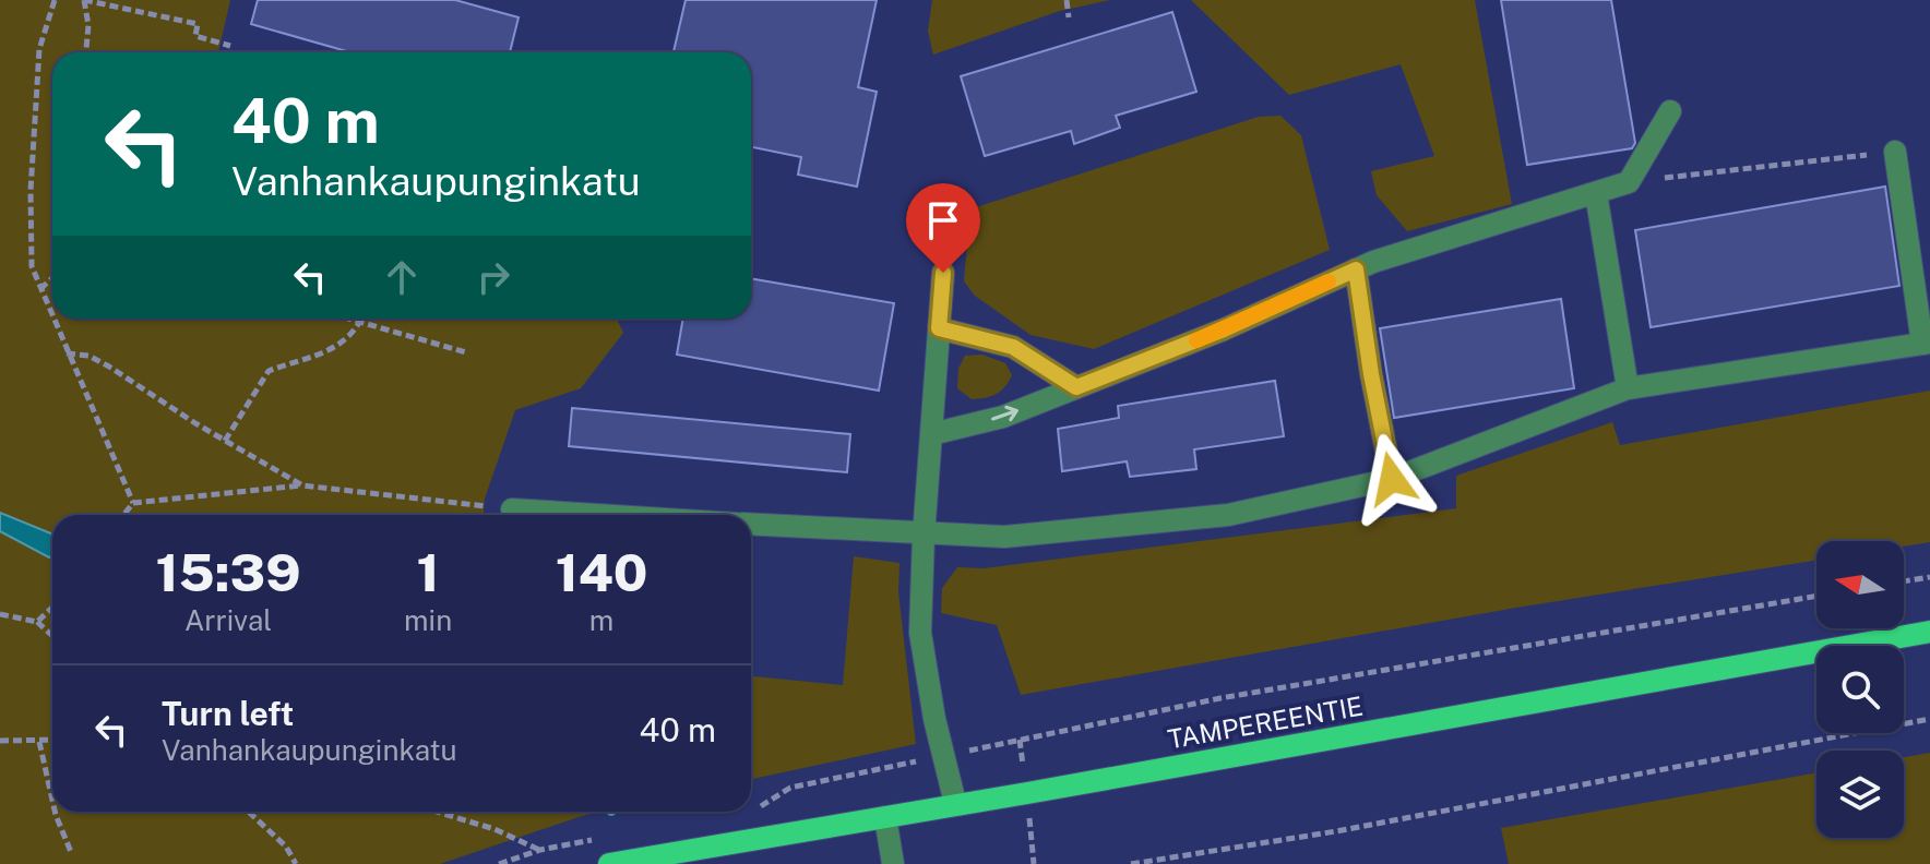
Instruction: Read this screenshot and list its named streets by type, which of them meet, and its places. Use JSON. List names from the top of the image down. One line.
{"streets":{"main road":["TAMPEREENTIE"]},"north":"left","page":{"turn":["40 m","Vanhankaupunginkatu"],"eta":["15:39","Arrival","1","min","140","m"],"list":[{"name":"Turn left","note":"Vanhankaupunginkatu","value":"40 m"}]}}
